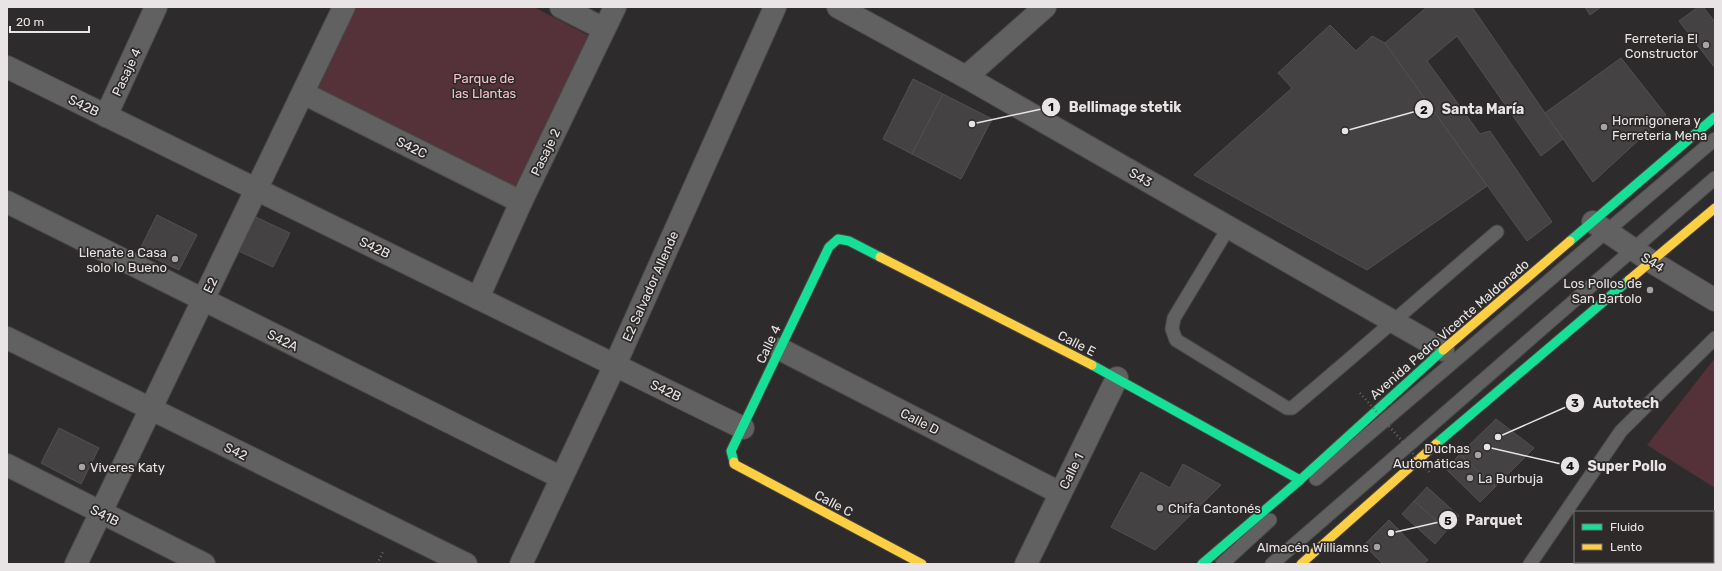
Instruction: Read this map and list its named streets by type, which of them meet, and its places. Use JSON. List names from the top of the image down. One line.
{"streets":{"main road":["Avenida Pedro Vicente Maldonado","Calle E","Calle 4","Calle C"],"street":["Pasaje 4","S42B","S42C","Pasaje 2","S43","S44","E2","E2 Salvador Allende","S42A","Calle D","S42","Calle 1","S41B"]},"crossings":[["Pasaje 4","S42B"],["S42B","Pasaje 2"],["S42B","E2"],["S42B","E2 Salvador Allende"],["S42B","Calle 4"],["S42C","Pasaje 2"],["S42C","E2"],["S43","Avenida Pedro Vicente Maldonado"],["S44","Avenida Pedro Vicente Maldonado"],["E2","S42A"],["E2","S42"],["E2","S41B"],["E2 Salvador Allende","S42A"],["Avenida Pedro Vicente Maldonado","Calle E"],["Calle E","Calle 4"],["Calle E","Calle 1"],["Calle 4","Calle D"],["Calle 4","Calle C"],["Calle D","Calle 1"]],"parks":["Parque de las Llantas"],"places":["Ferreteria El Constructor","Bellimage stetik","Hormigonera y Ferreteria Mena","Santa María","Llenate a Casa solo lo Bueno","Los Pollos de San Bartolo","Autotech","Super Pollo","Duchas Automáticas","Viveres Katy","La Burbuja","Chifa Cantonés","Parquet","Almacén Williamns"],"legend":["Fluido","Lento"],"scale_bar":"20 m"}
